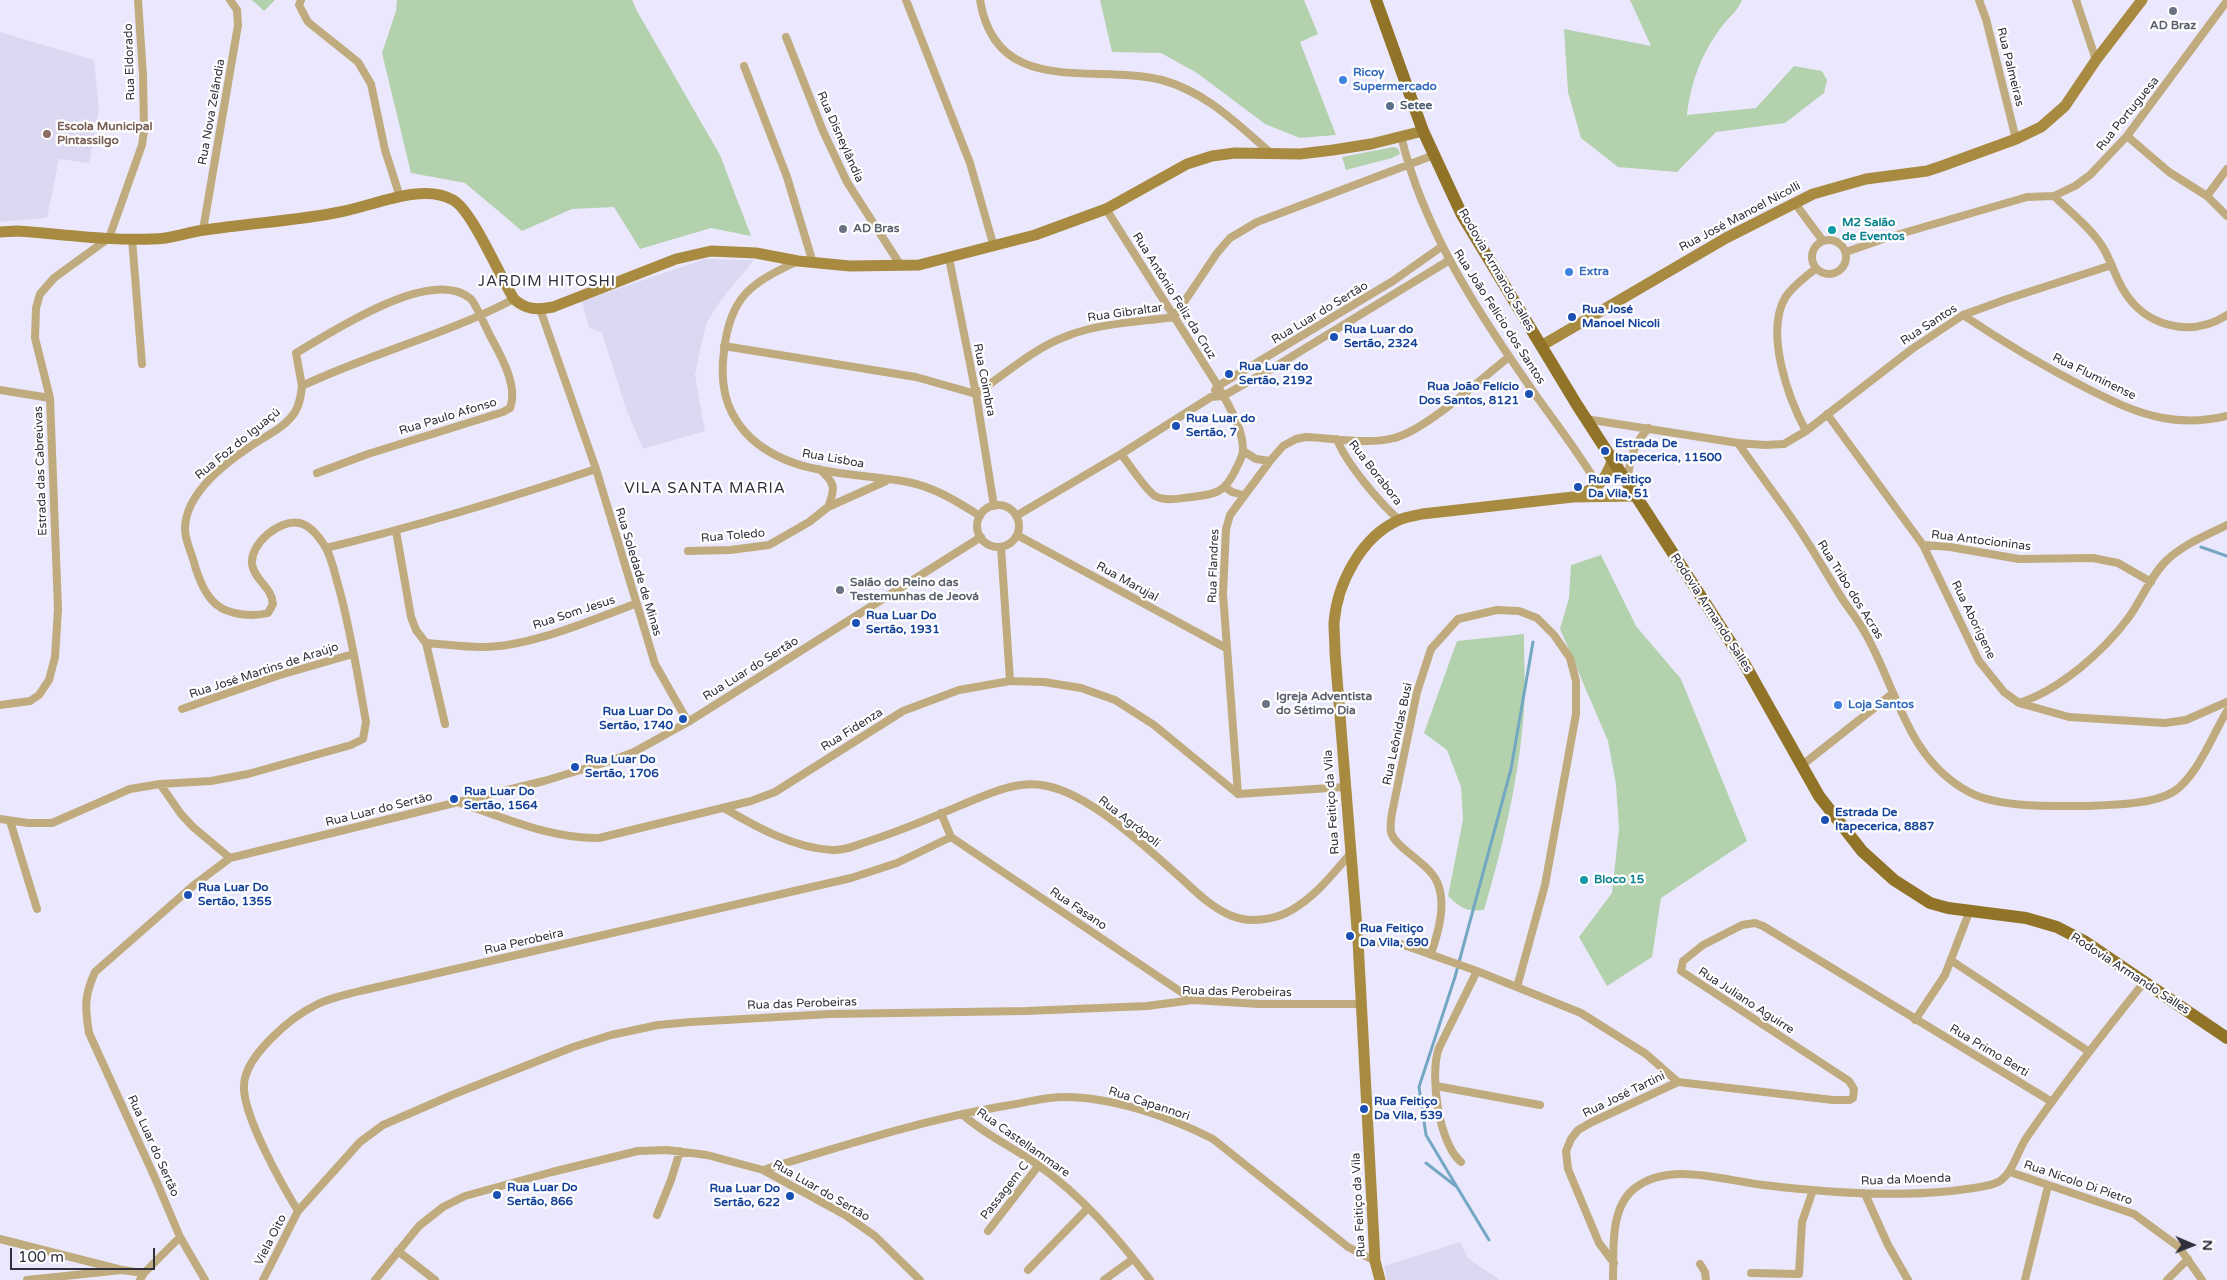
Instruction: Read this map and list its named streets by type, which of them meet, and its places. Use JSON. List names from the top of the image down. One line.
{"streets":{"main road":["Rodovia Armando Salles"],"street":["Rua Eldorado","Rua Palmeiras","Rua Nova Zelândia","Rua Portuguesa","Rua Disneylândia","Rua José Manoel Nicolli","Rua Antônio Feliz da Cruz","Rua Gibraltar","Rua Luar do Sertão","Rua João Felício dos Santos","Rua Santos","Rua Fluminense","Rua Coimbra","Rua Paulo Afonso","Rua Foz do Iguaçú","Rua Lisboa","Estrada das Cabreúvas","Rua Borabora","Rua Toledo","Rua Antocioninas","Rua Flandres","Rua Soledade de Minas","Rua Marujal","Rua Tribo dos Acras","Rua Som Jesus","Rua Aborigene","Rua José Martins de Araújo","Rua Fidenza","Rua Leônidas Busi","Rua Feitiço da Vila","Rua Agrópoli","Rua Fasano","Rua Perobeira","Rua das Perobeiras","Rua Juliano Aguirre","Rua Primo Berti","Rua José Tartini","Rua Capannori","Rua Castellammare","Rua da Moenda","Rua Nicolo Di Pietro","Passagem C","Viela Oito"]},"crossings":[["Rua Eldorado","Estrada das Cabreúvas"],["Rua Palmeiras","Rua José Manoel Nicolli"],["Rua José Manoel Nicolli","Rodovia Armando Salles"],["Rodovia Armando Salles","Rua Gibraltar"],["Rodovia Armando Salles","Rua Santos"],["Rodovia Armando Salles","Rua Feitiço da Vila"],["Rua Antônio Feliz da Cruz","Rua Gibraltar"],["Rua Antônio Feliz da Cruz","Rua Luar do Sertão"],["Rua Gibraltar","Rua João Felício dos Santos"],["Rua Gibraltar","Rua Coimbra"],["Rua Luar do Sertão","Rua João Felício dos Santos"],["Rua Luar do Sertão","Rua Coimbra"],["Rua Luar do Sertão","Rua Lisboa"],["Rua Luar do Sertão","Rua Soledade de Minas"],["Rua Luar do Sertão","Rua Marujal"],["Rua Luar do Sertão","Rua Fidenza"],["Rua Luar do Sertão","Rua Capannori"],["Rua João Felício dos Santos","Rua Flandres"],["Rua João Felício dos Santos","Rua Feitiço da Vila"],["Rua Santos","Rua Fluminense"],["Rua Santos","Rua Tribo dos Acras"],["Rua Santos","Rua Aborigene"],["Rua Coimbra","Rua Lisboa"],["Rua Coimbra","Rua Marujal"],["Rua Paulo Afonso","Rua Foz do Iguaçú"],["Rua Foz do Iguaçú","Rua José Martins de Araújo"],["Rua Lisboa","Rua Toledo"],["Rua Lisboa","Rua Marujal"],["Rua Borabora","Rua Flandres"],["Rua Borabora","Rua Feitiço da Vila"],["Rua Antocioninas","Rua Aborigene"],["Rua Flandres","Rua Marujal"],["Rua Flandres","Rua Fidenza"],["Rua Soledade de Minas","Rua Som Jesus"],["Rua Fidenza","Rua Agrópoli"],["Rua Feitiço da Vila","Rua Agrópoli"],["Rua Feitiço da Vila","Rua das Perobeiras"],["Rua Feitiço da Vila","Rua Capannori"],["Rua Fasano","Rua Perobeira"],["Rua Fasano","Rua das Perobeiras"],["Rua Perobeira","Rua das Perobeiras"],["Rua Perobeira","Viela Oito"],["Rua das Perobeiras","Viela Oito"],["Rua Juliano Aguirre","Rua Primo Berti"],["Rua Juliano Aguirre","Rua José Tartini"],["Rua José Tartini","Rua da Moenda"],["Rua Capannori","Rua Castellammare"],["Rua Castellammare","Passagem C"],["Rua da Moenda","Rua Nicolo Di Pietro"]],"districts":["JARDIM HITOSHI","VILA SANTA MARIA"],"places":["AD Braz","Ricoy Supermercado","Setee","Escola Municipal Pintassilgo","AD Bras","M2 Salão de Eventos","Extra","Rua José Manoel Nicoli","Rua Luar do Sertão, 2324","Rua Luar do Sertão, 2192","Rua João Felício Dos Santos, 8121","Rua Luar do Sertão, 7","Estrada De Itapecerica, 11500","Rua Feitiço Da Vila, 51","Salão do Reino das Testemunhas de Jeová","Rua Luar Do Sertão, 1931","Igreja Adventista do Sétimo Dia","Loja Santos","Rua Luar Do Sertão, 1740","Rua Luar Do Sertão, 1706","Rua Luar Do Sertão, 1564","Estrada De Itapecerica, 8887","Bloco 15","Rua Luar Do Sertão, 1355","Rua Feitiço Da Vila, 690","Rua Feitiço Da Vila, 539","Rua Luar Do Sertão, 866","Rua Luar Do Sertão, 622"],"scale_bar":"100 m","north":"right"}
